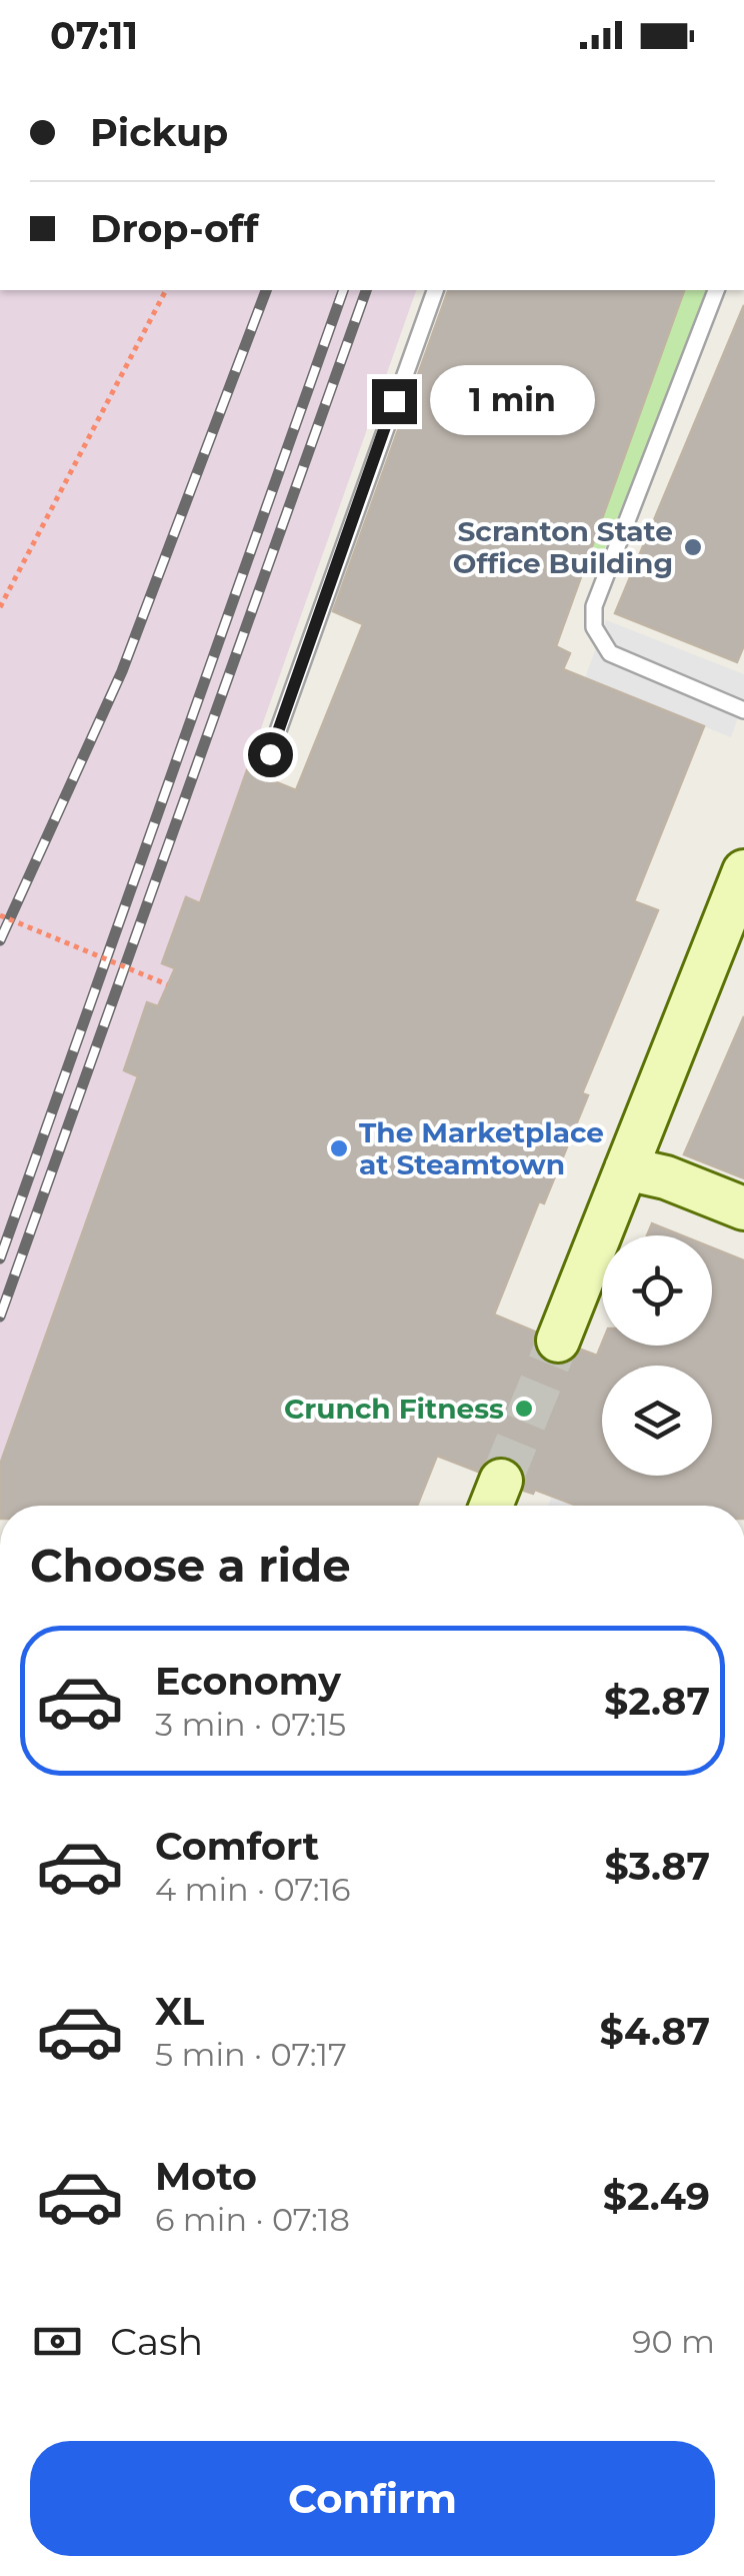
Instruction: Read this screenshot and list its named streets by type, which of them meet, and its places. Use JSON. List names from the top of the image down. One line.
{"places":["Scranton State Office Building","The Marketplace at Steamtown","Crunch Fitness"],"page":{"status":"07:11","banner":["Pickup","Drop-off"],"bubble":"1 min","heading":"Choose a ride","list":[{"name":"Economy","note":"3 min · 07:15","value":"$2.87"},{"name":"Comfort","note":"4 min · 07:16","value":"$3.87"},{"name":"XL","note":"5 min · 07:17","value":"$4.87"},{"name":"Moto","note":"6 min · 07:18","value":"$2.49"}],"pay":["Cash","90 m"],"buttons":"Confirm"}}
